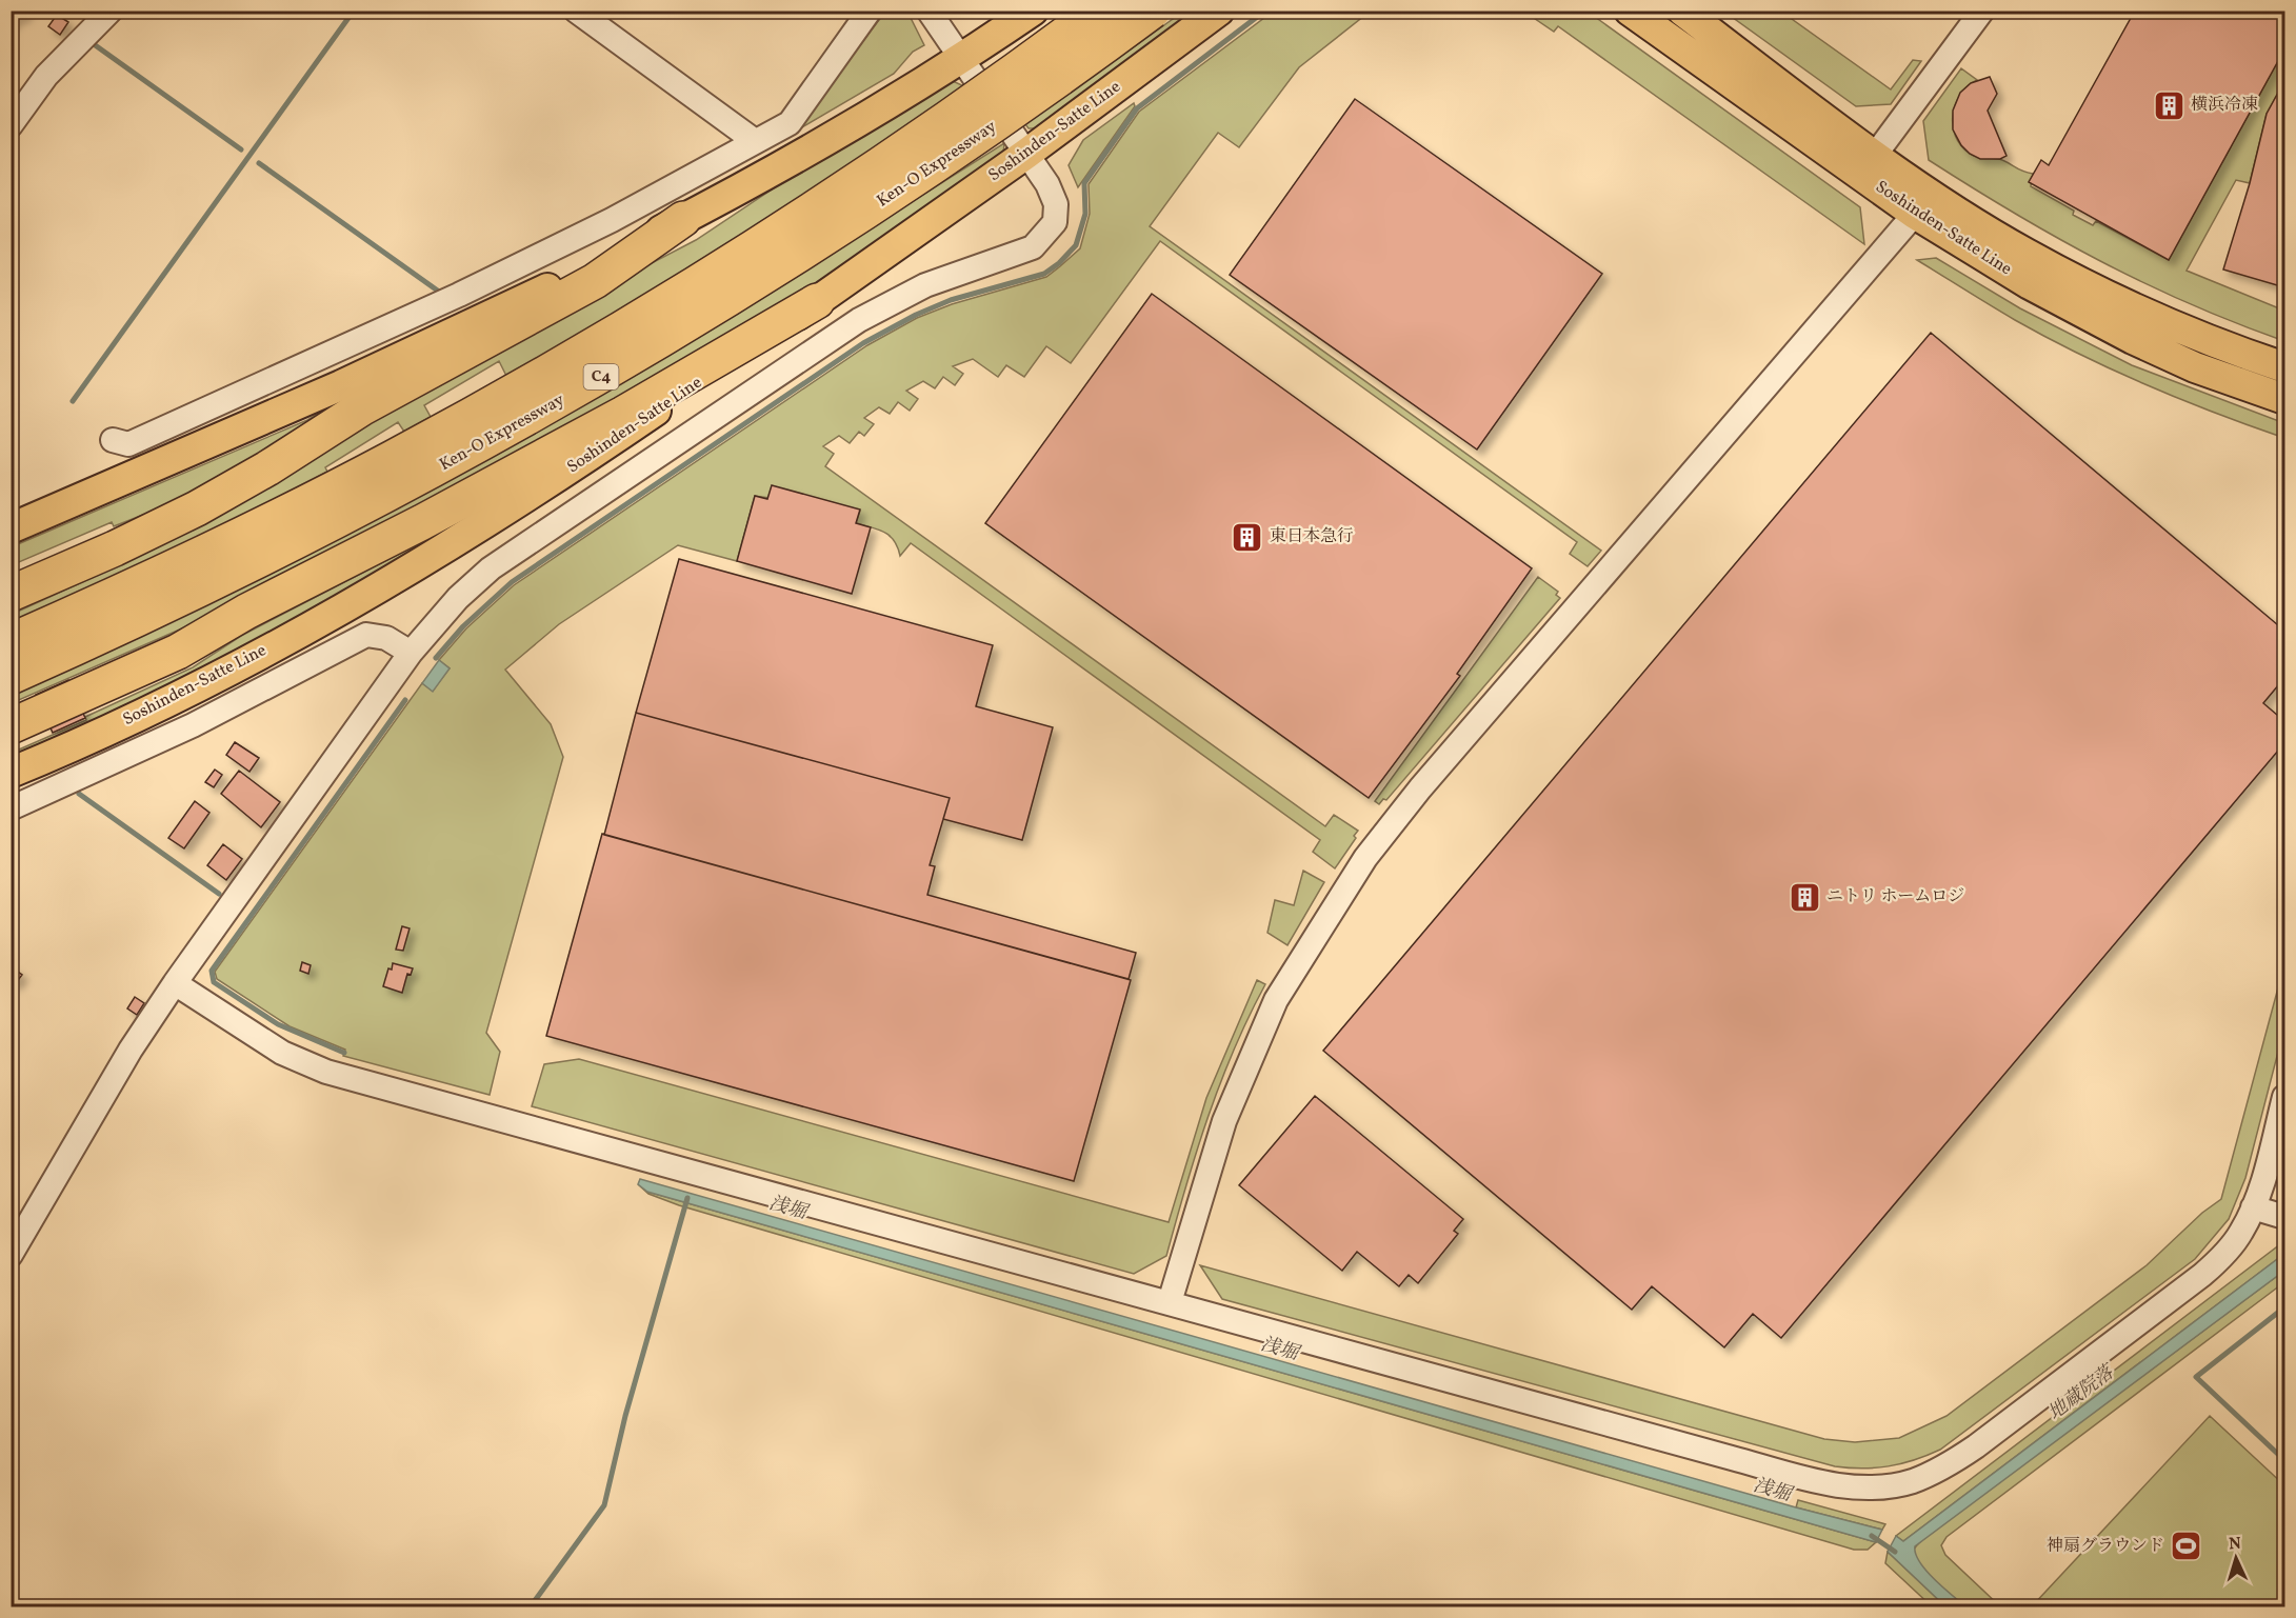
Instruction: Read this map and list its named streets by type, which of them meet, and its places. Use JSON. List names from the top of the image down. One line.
{"streets":{"highway":["Ken-O Expressway","C4"],"main road":["Soshinden-Satte Line"]},"water":["浅堀","地蔵院落"],"places":{"building":["横浜冷凍","東日本急行","ニトリ ホームロジ"],"sports":["神扇グラウンド"]},"north":"top"}
